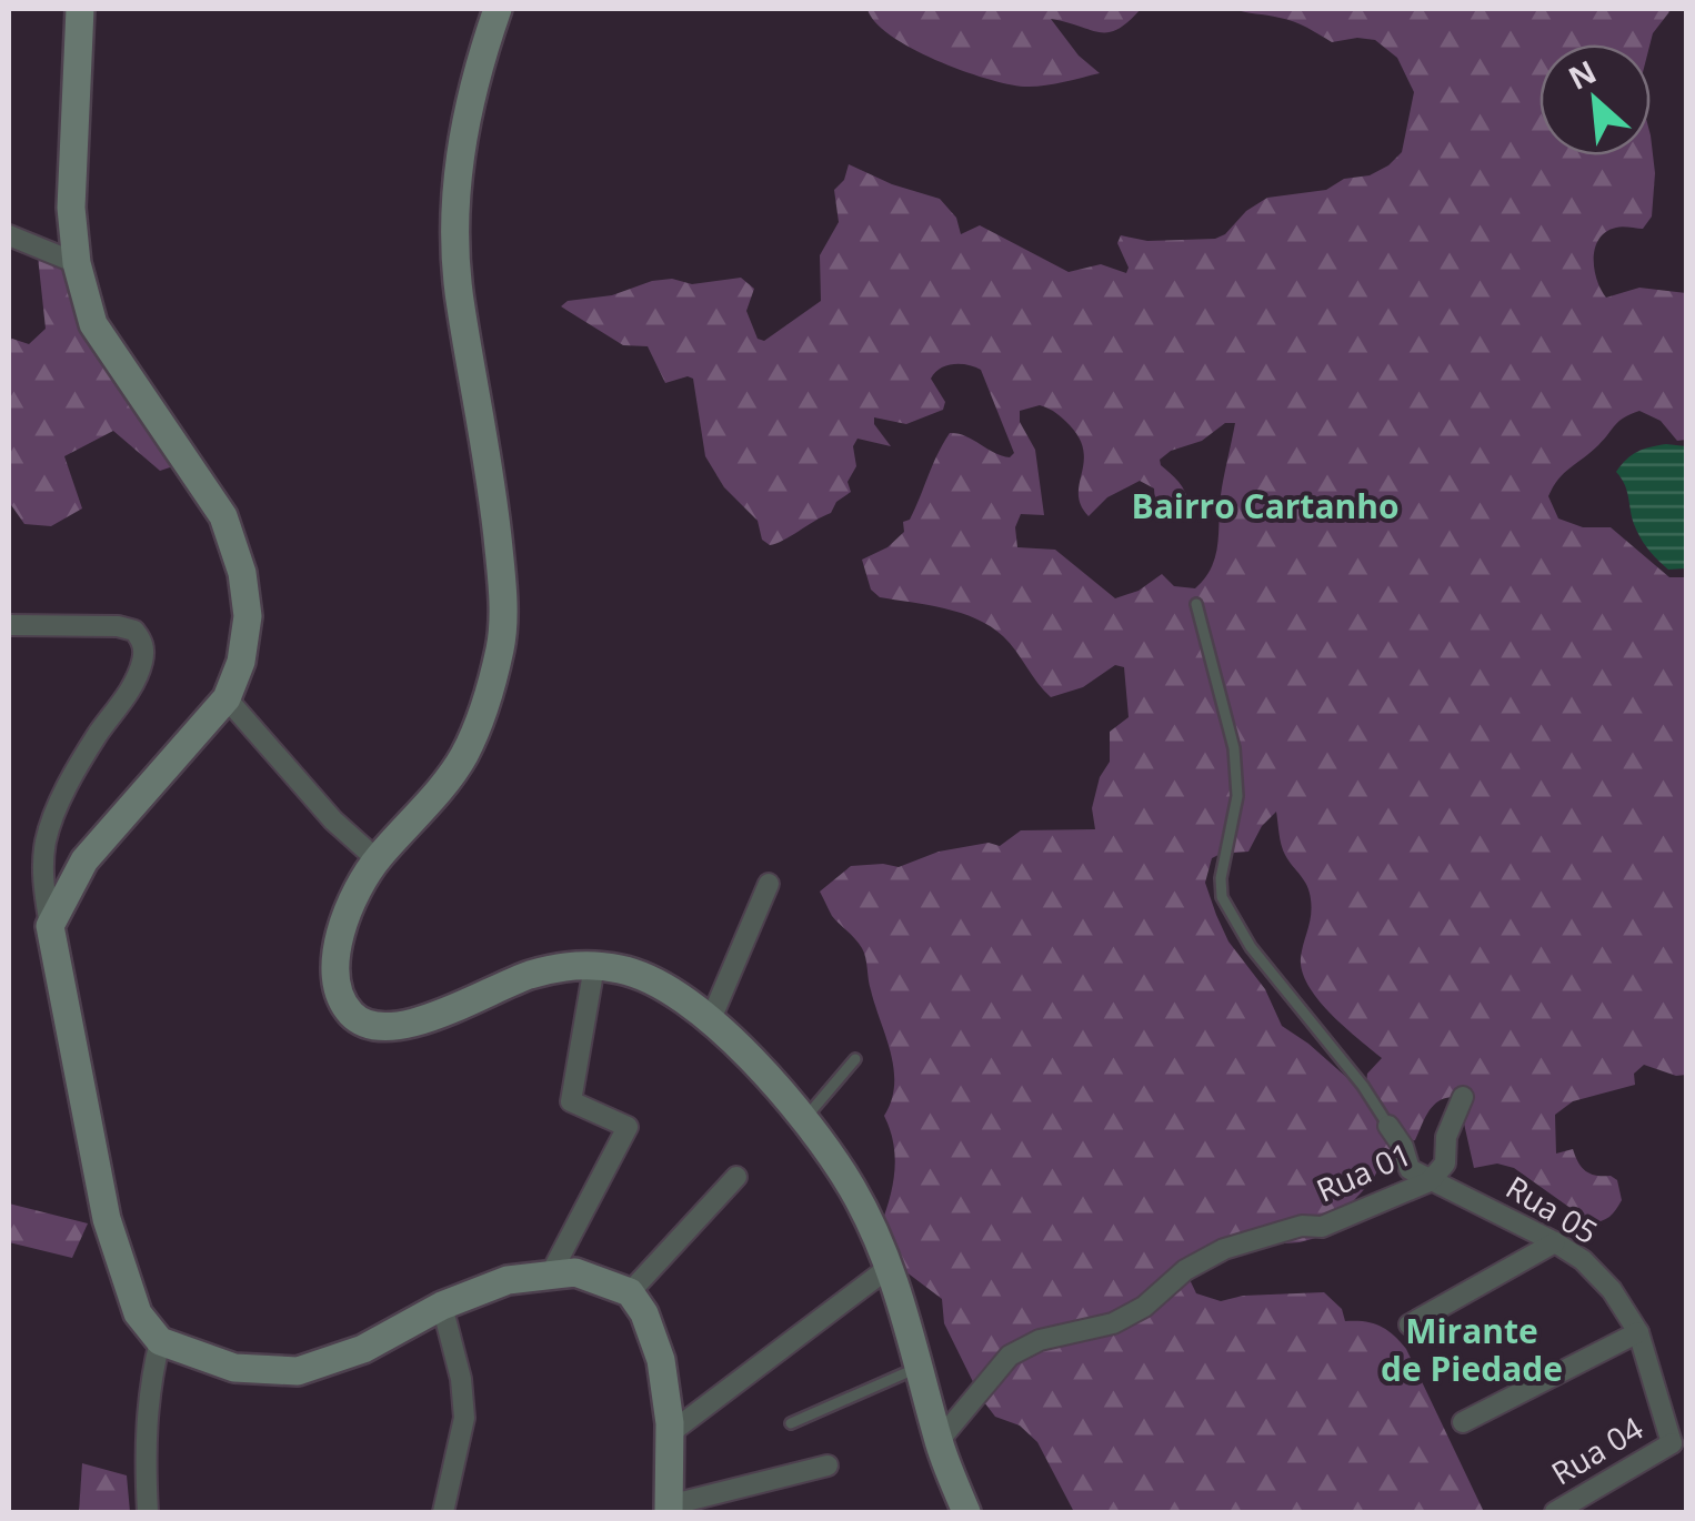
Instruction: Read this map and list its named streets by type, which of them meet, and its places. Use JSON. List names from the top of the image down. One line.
{"streets":{"street":["Rua 01","Rua 05","Rua 04"]},"crossings":[["Rua 01","Rua 05"],["Rua 05","Rua 04"]],"districts":["Bairro Cartanho","Mirante de Piedade"],"north":"top left"}
